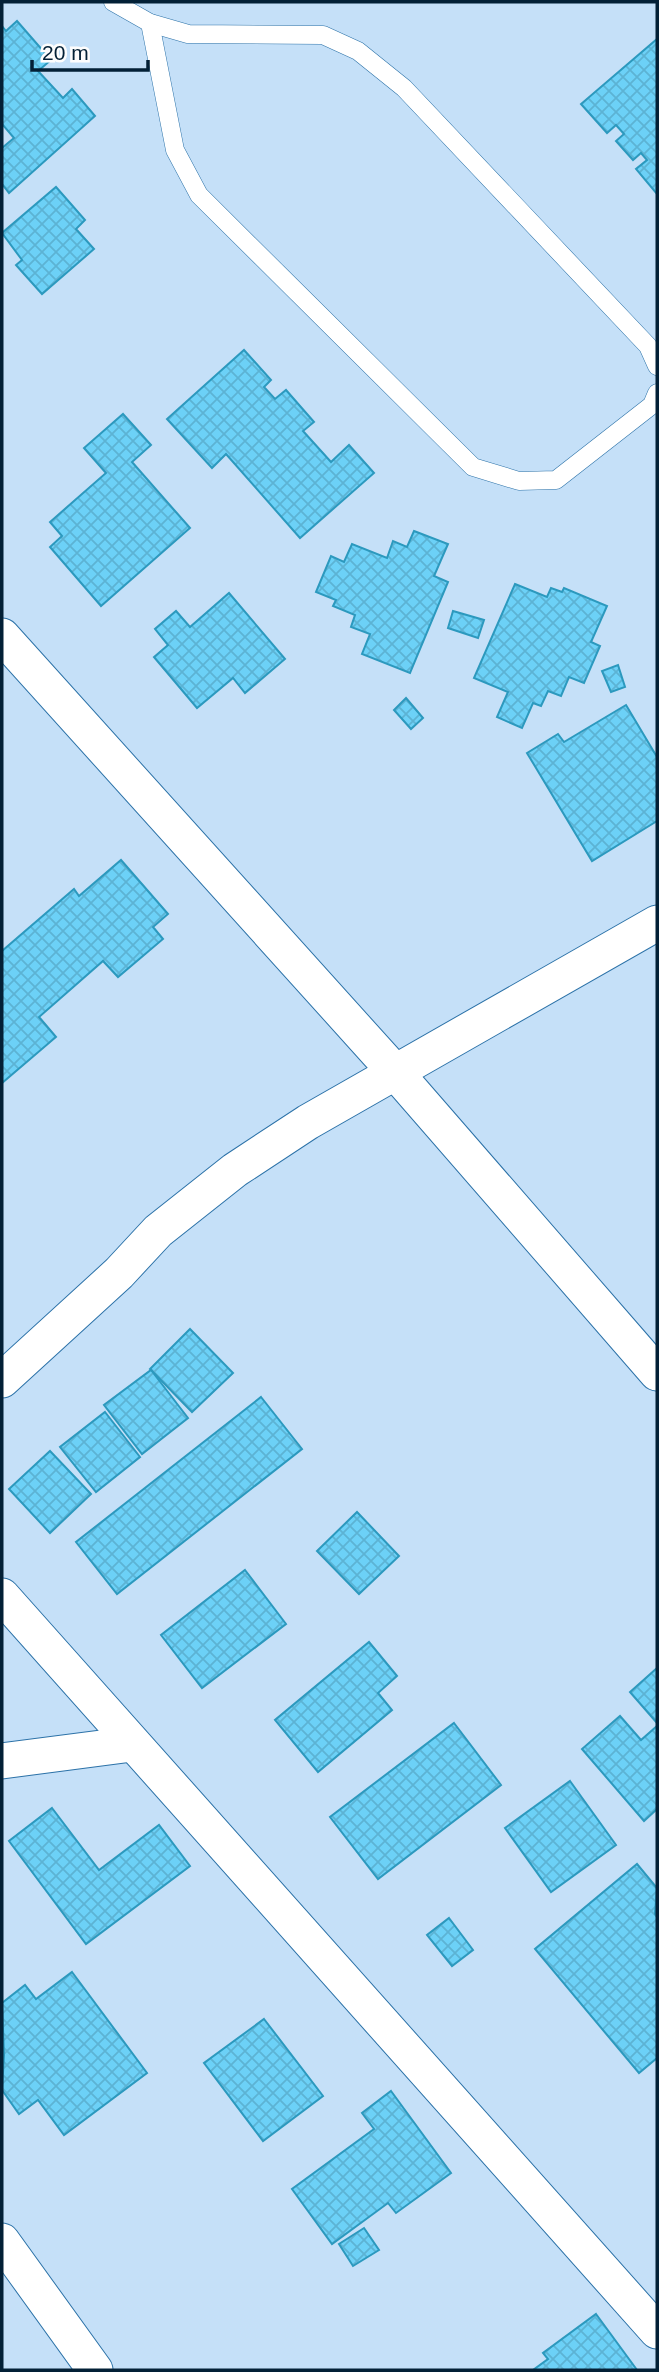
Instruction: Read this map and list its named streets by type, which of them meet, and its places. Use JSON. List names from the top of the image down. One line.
{"scale_bar":"20 m"}
